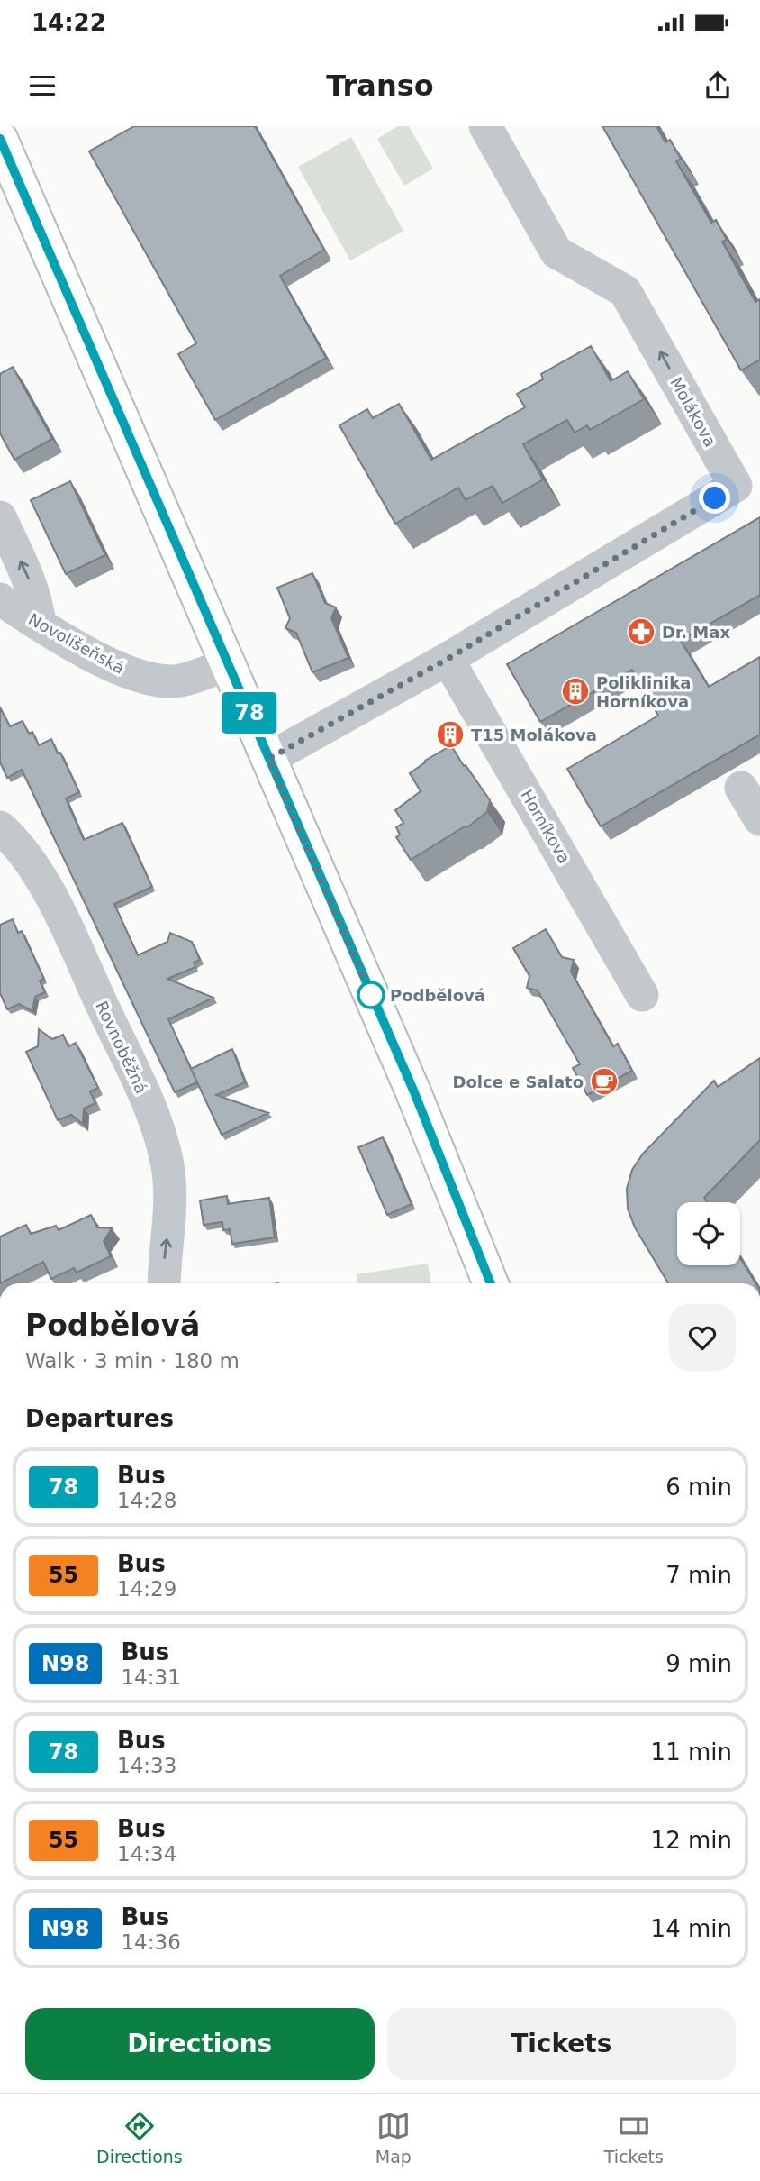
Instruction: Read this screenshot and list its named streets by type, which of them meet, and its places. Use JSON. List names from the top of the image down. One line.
{"streets":{"street":["Molákova","Novolíšeňská","Horníkova","Rovnoběžná"]},"crossings":[["Molákova","Horníkova"]],"places":{"pharmacy":["Dr. Max"],"building":["Poliklinika Horníkova","T15 Molákova"],"other":["Podbělová"],"cafe":["Dolce e Salato"]},"lines":["bus line 78"],"page":{"status":"14:22","header":"Transo","on_map":"78","heading":[["Podbělová","Walk · 3 min · 180 m"],"Departures"],"list":[{"mark":"78","name":"Bus","note":"14:28","value":"6 min"},{"mark":"55","name":"Bus","note":"14:29","value":"7 min"},{"mark":"N98","name":"Bus","note":"14:31","value":"9 min"},{"mark":"78","name":"Bus","note":"14:33","value":"11 min"},{"mark":"55","name":"Bus","note":"14:34","value":"12 min"},{"mark":"N98","name":"Bus","note":"14:36","value":"14 min"}],"buttons":["Directions","Tickets"],"tabs":["Directions","Map","Tickets"]}}
